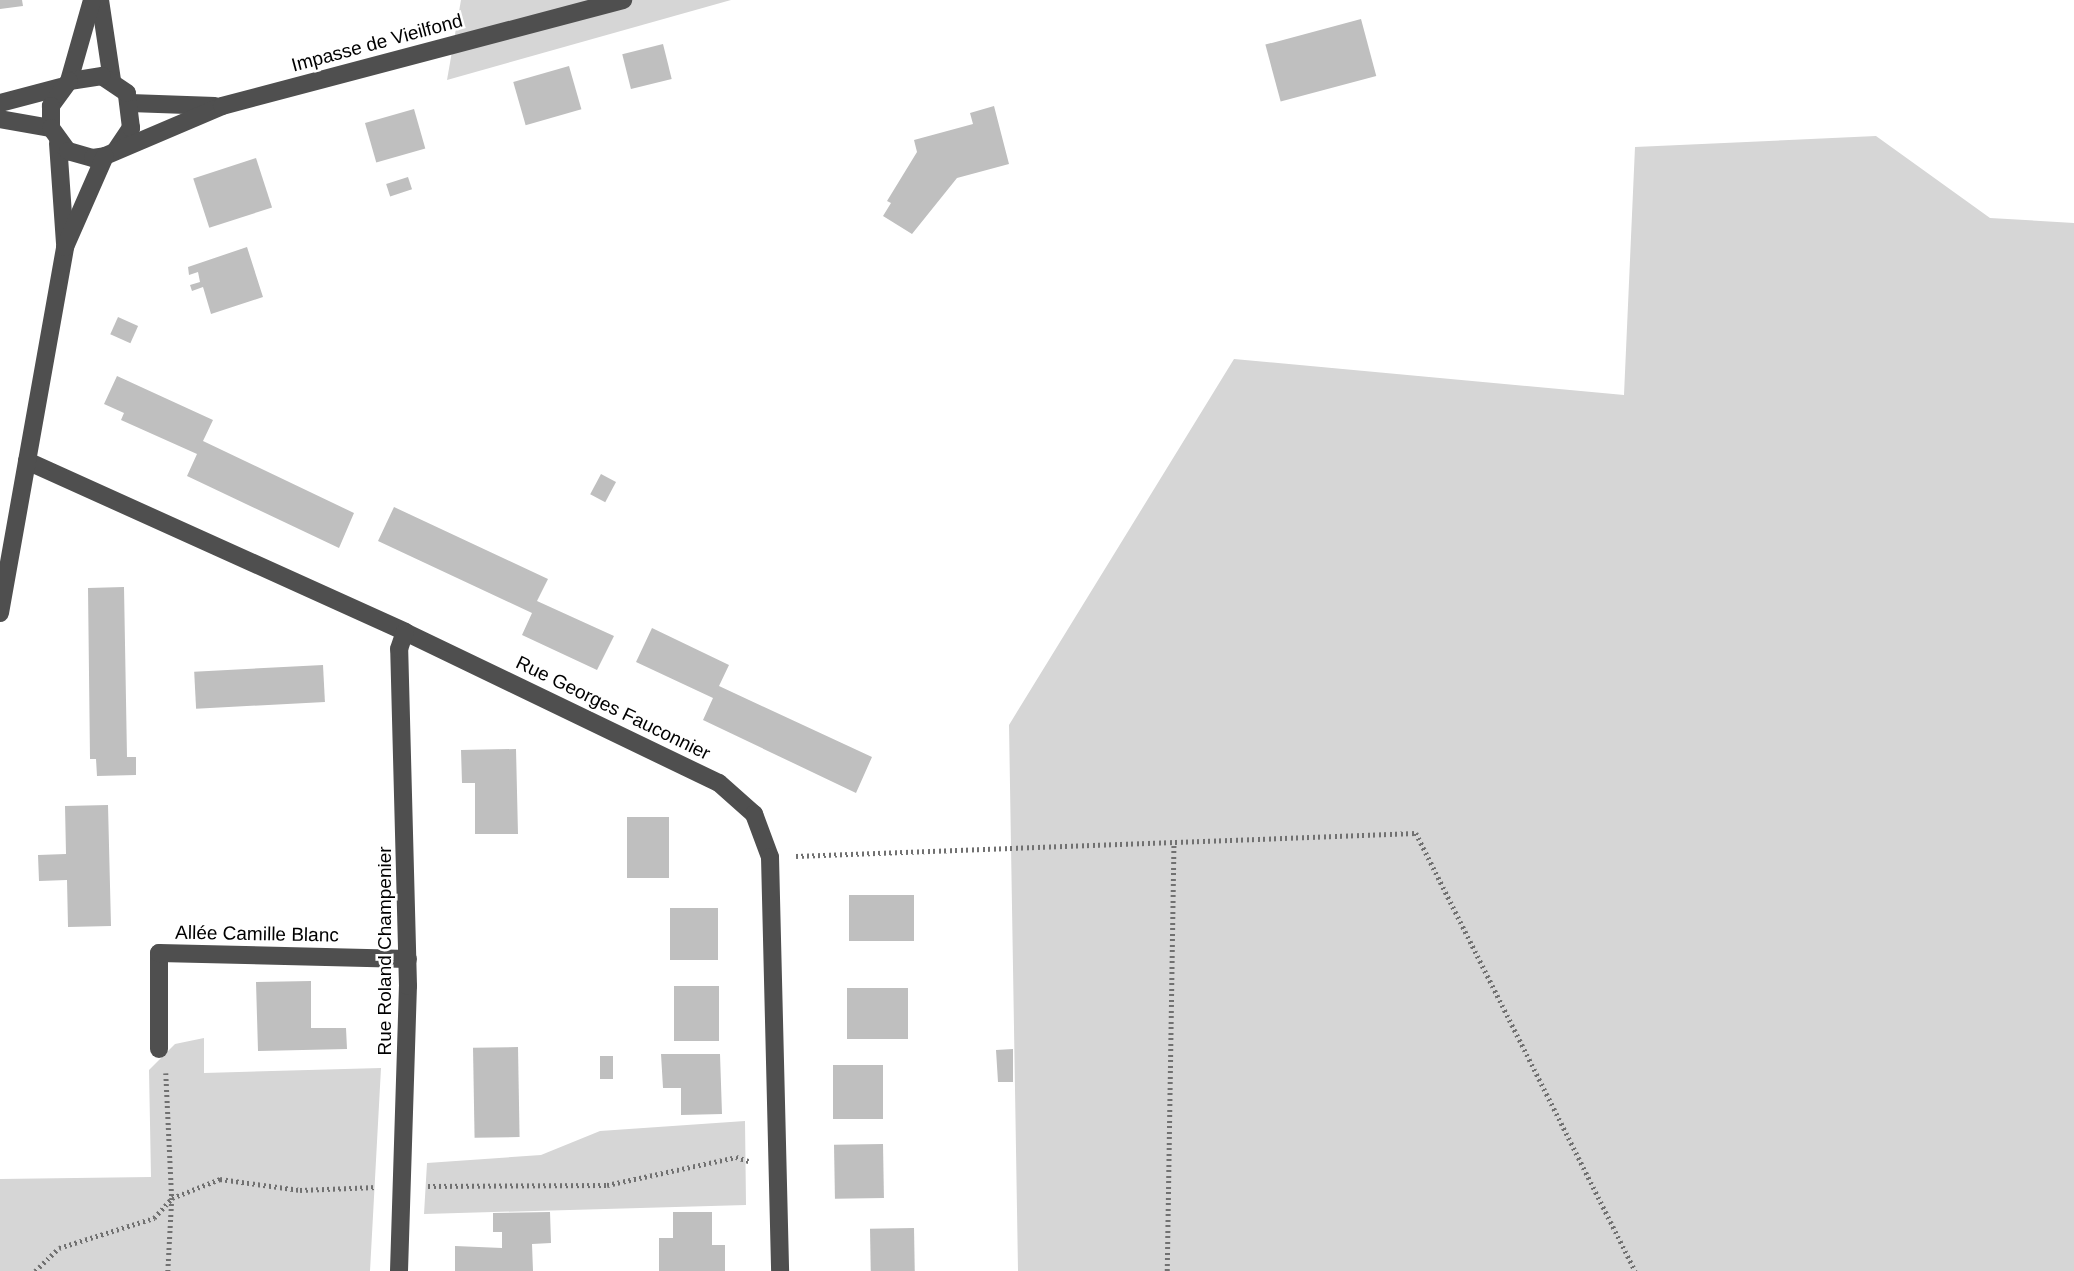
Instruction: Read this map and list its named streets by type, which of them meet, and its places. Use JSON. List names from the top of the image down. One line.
{"streets":{"street":["Impasse de Vieilfond","Rue Georges Fauconnier","Allée Camille Blanc","Rue Roland Champenier"]},"crossings":[["Rue Georges Fauconnier","Rue Roland Champenier"],["Allée Camille Blanc","Rue Roland Champenier"]]}
